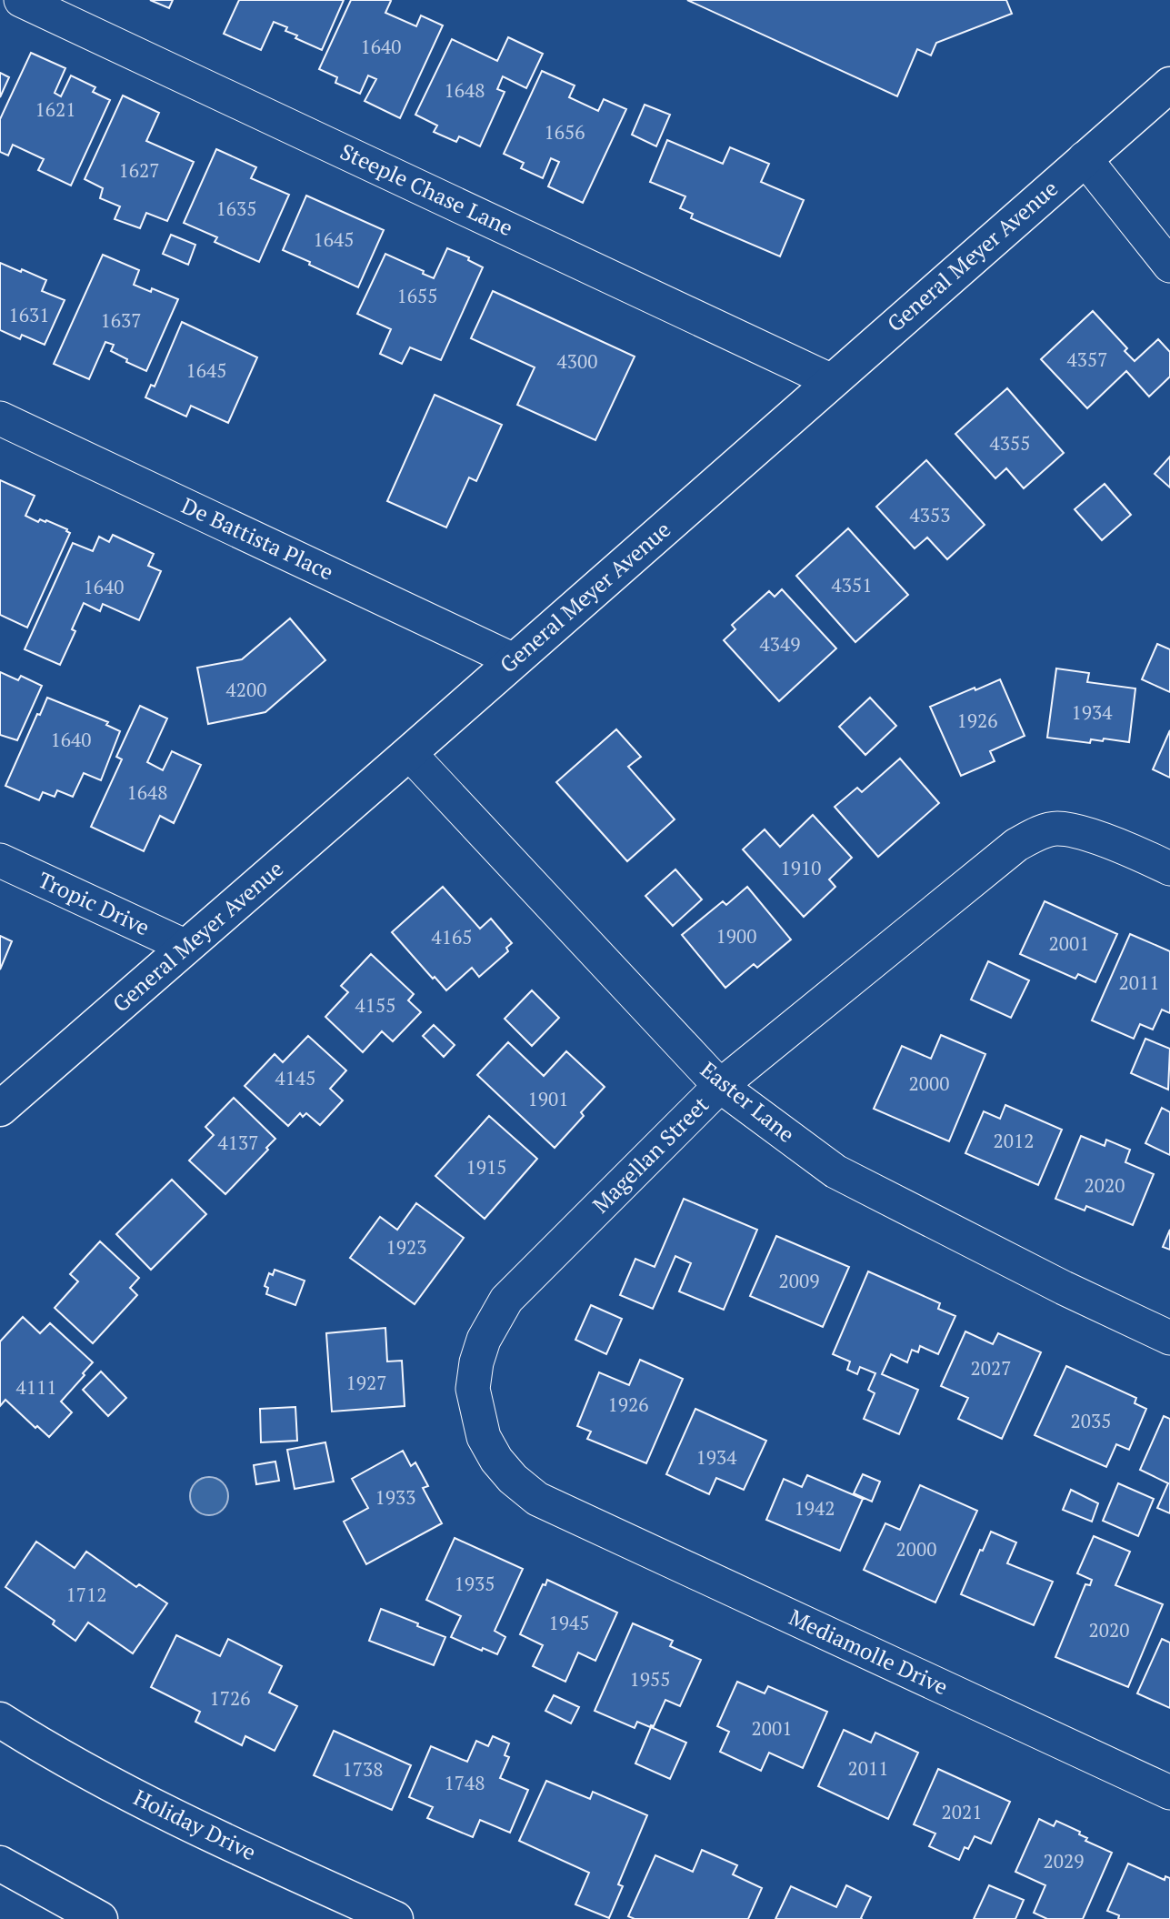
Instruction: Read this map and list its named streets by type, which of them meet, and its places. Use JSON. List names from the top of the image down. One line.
{"streets":{"main road":["General Meyer Avenue","Holiday Drive"],"street":["Steeple Chase Lane","De Battista Place","Tropic Drive","Easter Lane","Magellan Street","Mediamolle Drive"]},"crossings":[["Steeple Chase Lane","General Meyer Avenue"],["General Meyer Avenue","De Battista Place"],["General Meyer Avenue","Tropic Drive"],["General Meyer Avenue","Easter Lane"],["Easter Lane","Magellan Street"],["Magellan Street","Mediamolle Drive"]],"house_numbers":["1640","1648","1621","1656","1627","1635","1645","1655","1631","1637","4357","4300","1645","4355","4353","4351","1640","4349","4200","1934","1926","1640","1648","1910","1900","4165","2001","2011","4155","4145","2000","1901","2012","4137","1915","2020","1923","2009","2027","1927","4111","1926","2035","1934","1933","1942","2000","1935","1712","1945","2020","1955","1726","2001","2011","1738","1748","2021","2029"]}
